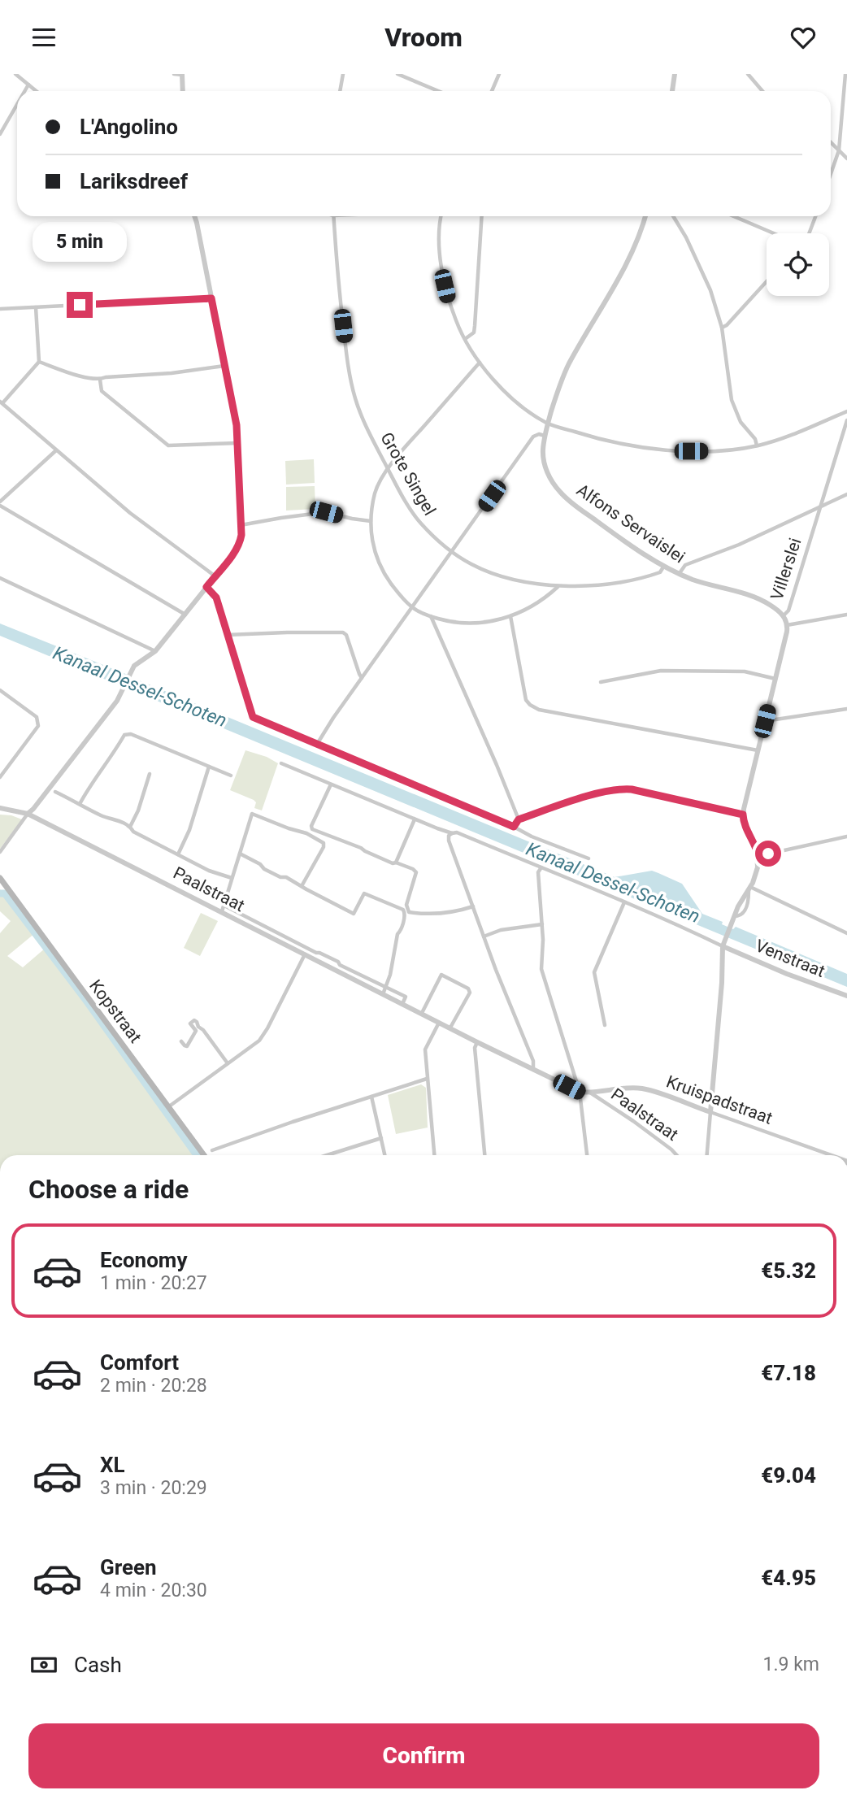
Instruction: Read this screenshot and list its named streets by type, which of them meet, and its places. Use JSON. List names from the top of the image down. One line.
{"streets":{"main road":["Kopstraat"],"street":["Grote Singel","Alfons Servaislei","Villerslei","Paalstraat","Venstraat","Kruispadstraat"]},"crossings":[["Grote Singel","Alfons Servaislei"],["Alfons Servaislei","Villerslei"],["Paalstraat","Kruispadstraat"]],"water":["Kanaal Dessel-Schoten"],"page":{"header":"Vroom","banner":["L'Angolino","Lariksdreef"],"bubble":"5 min","heading":"Choose a ride","list":[{"name":"Economy","note":"1 min · 20:27","value":"€5.32"},{"name":"Comfort","note":"2 min · 20:28","value":"€7.18"},{"name":"XL","note":"3 min · 20:29","value":"€9.04"},{"name":"Green","note":"4 min · 20:30","value":"€4.95"}],"pay":["Cash","1.9 km"],"buttons":"Confirm"}}
